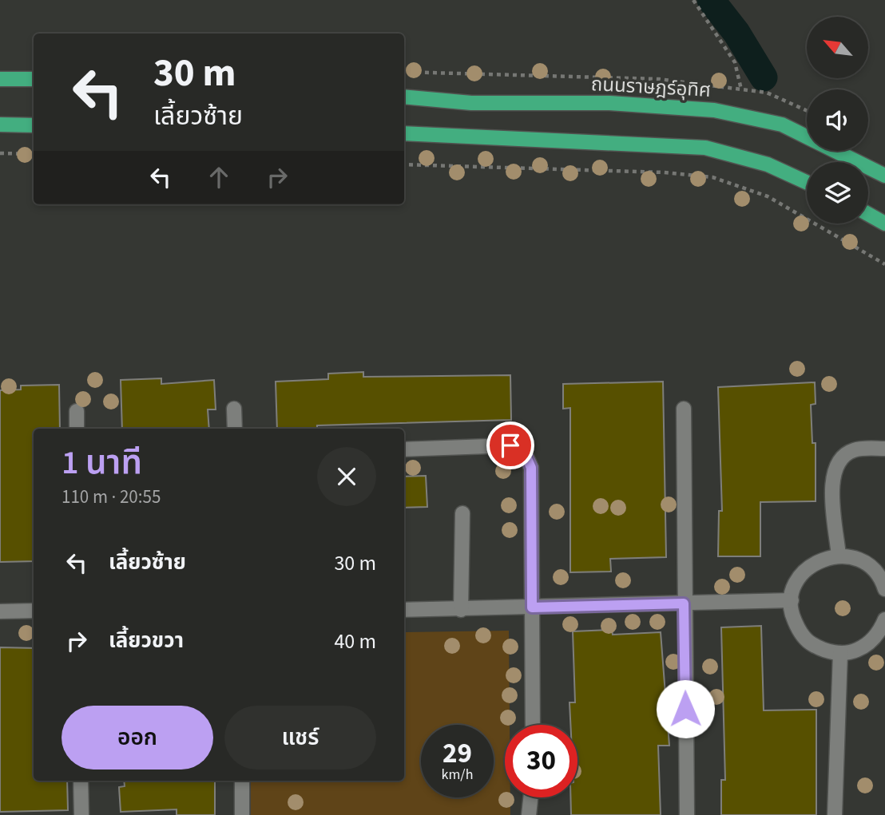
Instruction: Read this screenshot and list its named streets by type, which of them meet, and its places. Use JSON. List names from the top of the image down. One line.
{"streets":{"main road":["ถนนราษฎร์อุทิศ"]},"north":"top left","page":{"turn":["30 m","เลี้ยวซ้าย"],"heading":["1 นาที","110 m · 20:55"],"list":[{"name":"เลี้ยวซ้าย","value":"30 m"},{"name":"เลี้ยวขวา","value":"40 m"}],"buttons":["ออก","แชร์"],"speed":"29 km/h","limit":"30"}}
